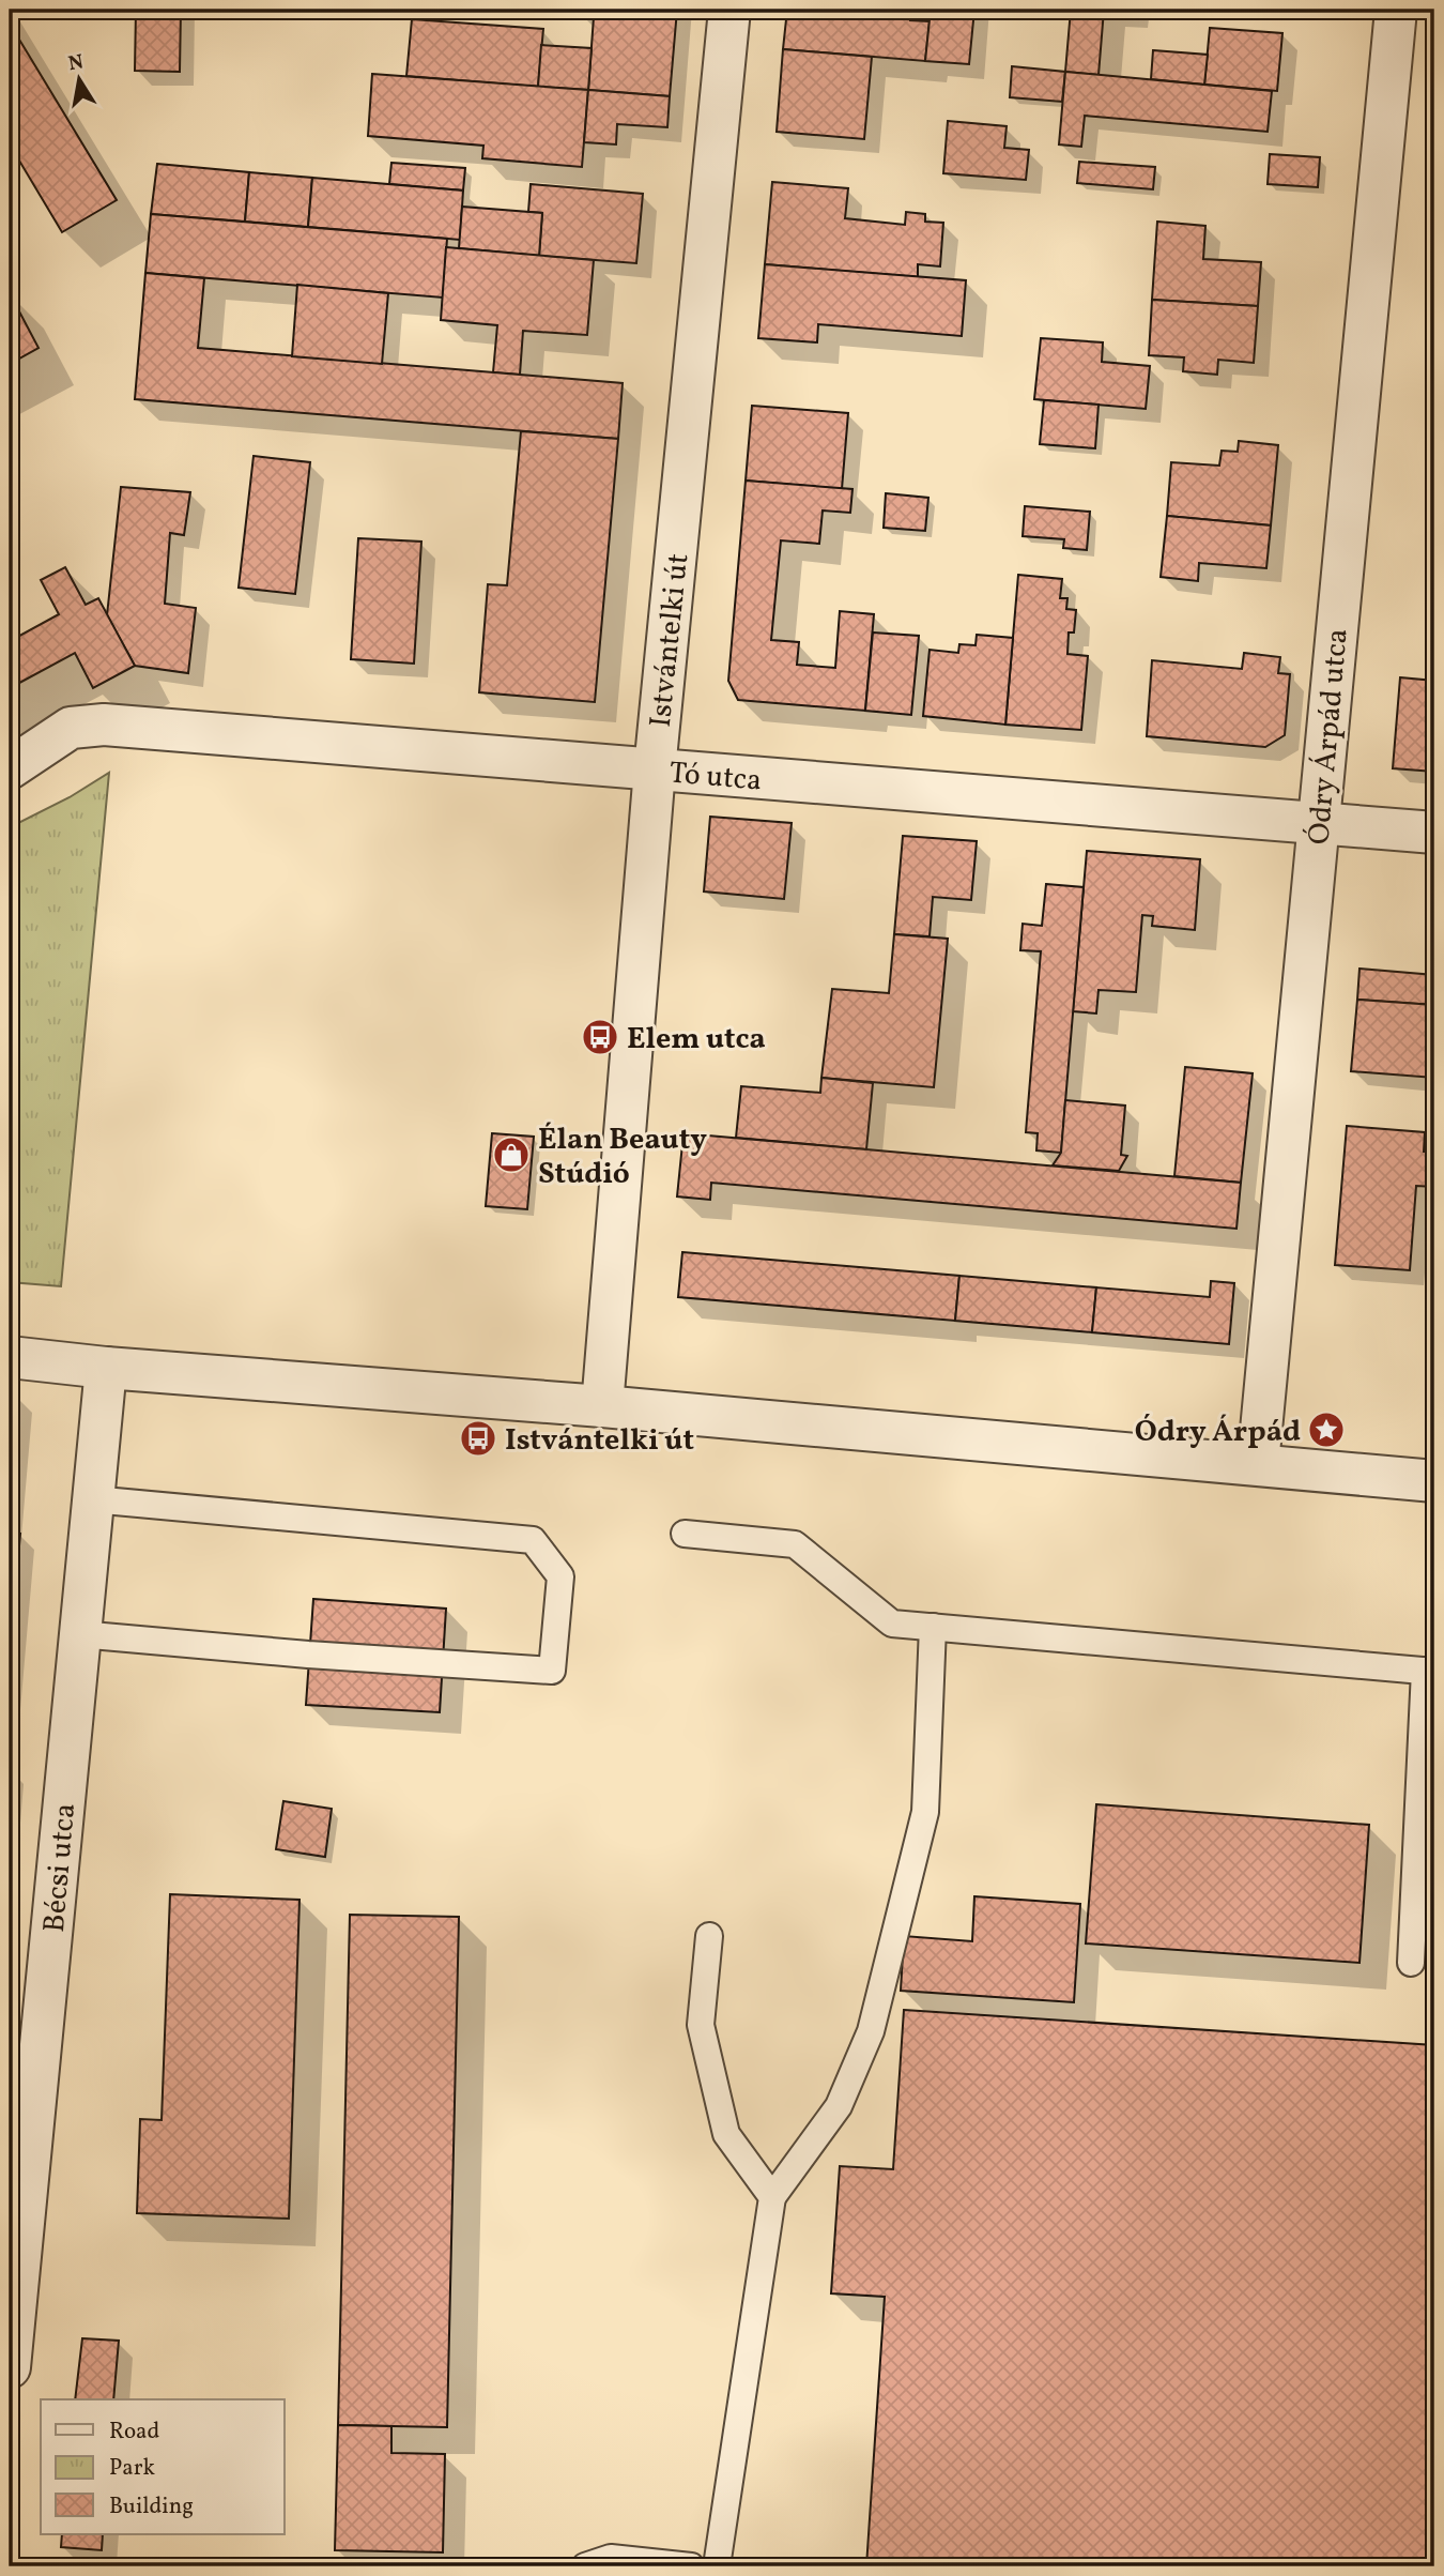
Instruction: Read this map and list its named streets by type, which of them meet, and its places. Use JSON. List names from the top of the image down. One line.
{"streets":{"street":["Istvántelki út","Ódry Árpád utca","Tó utca","Bécsi utca"]},"crossings":[["Istvántelki út","Tó utca"],["Ódry Árpád utca","Tó utca"]],"places":{"bus stop":["Elem utca","Istvántelki út"],"shop":["Élan Beauty Stúdió"],"place":["Ódry Árpád"]},"legend":["Road","Park","Building"],"north":"top"}
